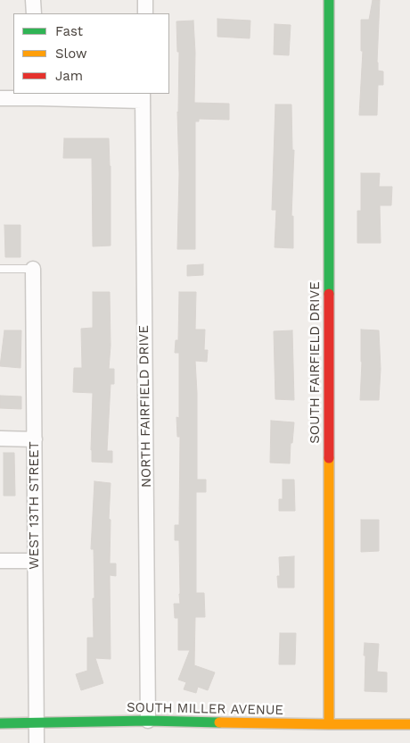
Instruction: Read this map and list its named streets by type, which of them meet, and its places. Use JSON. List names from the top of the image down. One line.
{"streets":{"street":["SOUTH FAIRFIELD DRIVE","NORTH FAIRFIELD DRIVE","WEST 13TH STREET","SOUTH MILLER AVENUE"]},"crossings":[["SOUTH FAIRFIELD DRIVE","SOUTH MILLER AVENUE"],["NORTH FAIRFIELD DRIVE","SOUTH MILLER AVENUE"],["WEST 13TH STREET","SOUTH MILLER AVENUE"]],"legend":["Fast","Slow","Jam"]}
